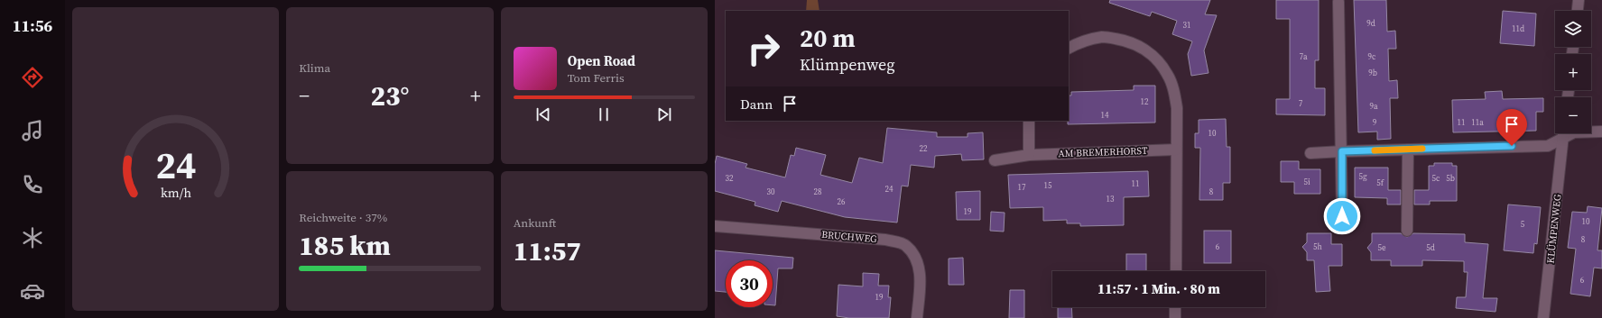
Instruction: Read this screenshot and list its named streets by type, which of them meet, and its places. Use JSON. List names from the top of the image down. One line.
{"streets":{"street":["AM BREMERHORST","KLÜMPENWEG","BRUCHWEG"]},"house_numbers":["9d","31","11d","7a","9c","9b","12","7","9a","14","9","11","11a","10","22","5g","32","5c","5b","5i","5f","11","15","17","24","30","28","8","13","26","19","10","5","8","6","5h","5e","5d","6","19"],"page":{"tabs":"11:56","tile":["Klima",["Reichweite · 37%","185 km"],["Ankunft","11:57"]],"map_buttons":["+","−"],"turn":["20 m","Klümpenweg"],"song":["Open Road","Tom Ferris"],"heat":["−","23°","+"],"then":"Dann","limit":"30","trip":"11:57 · 1 Min. · 80 m","gauge":["24","km/h"]}}
